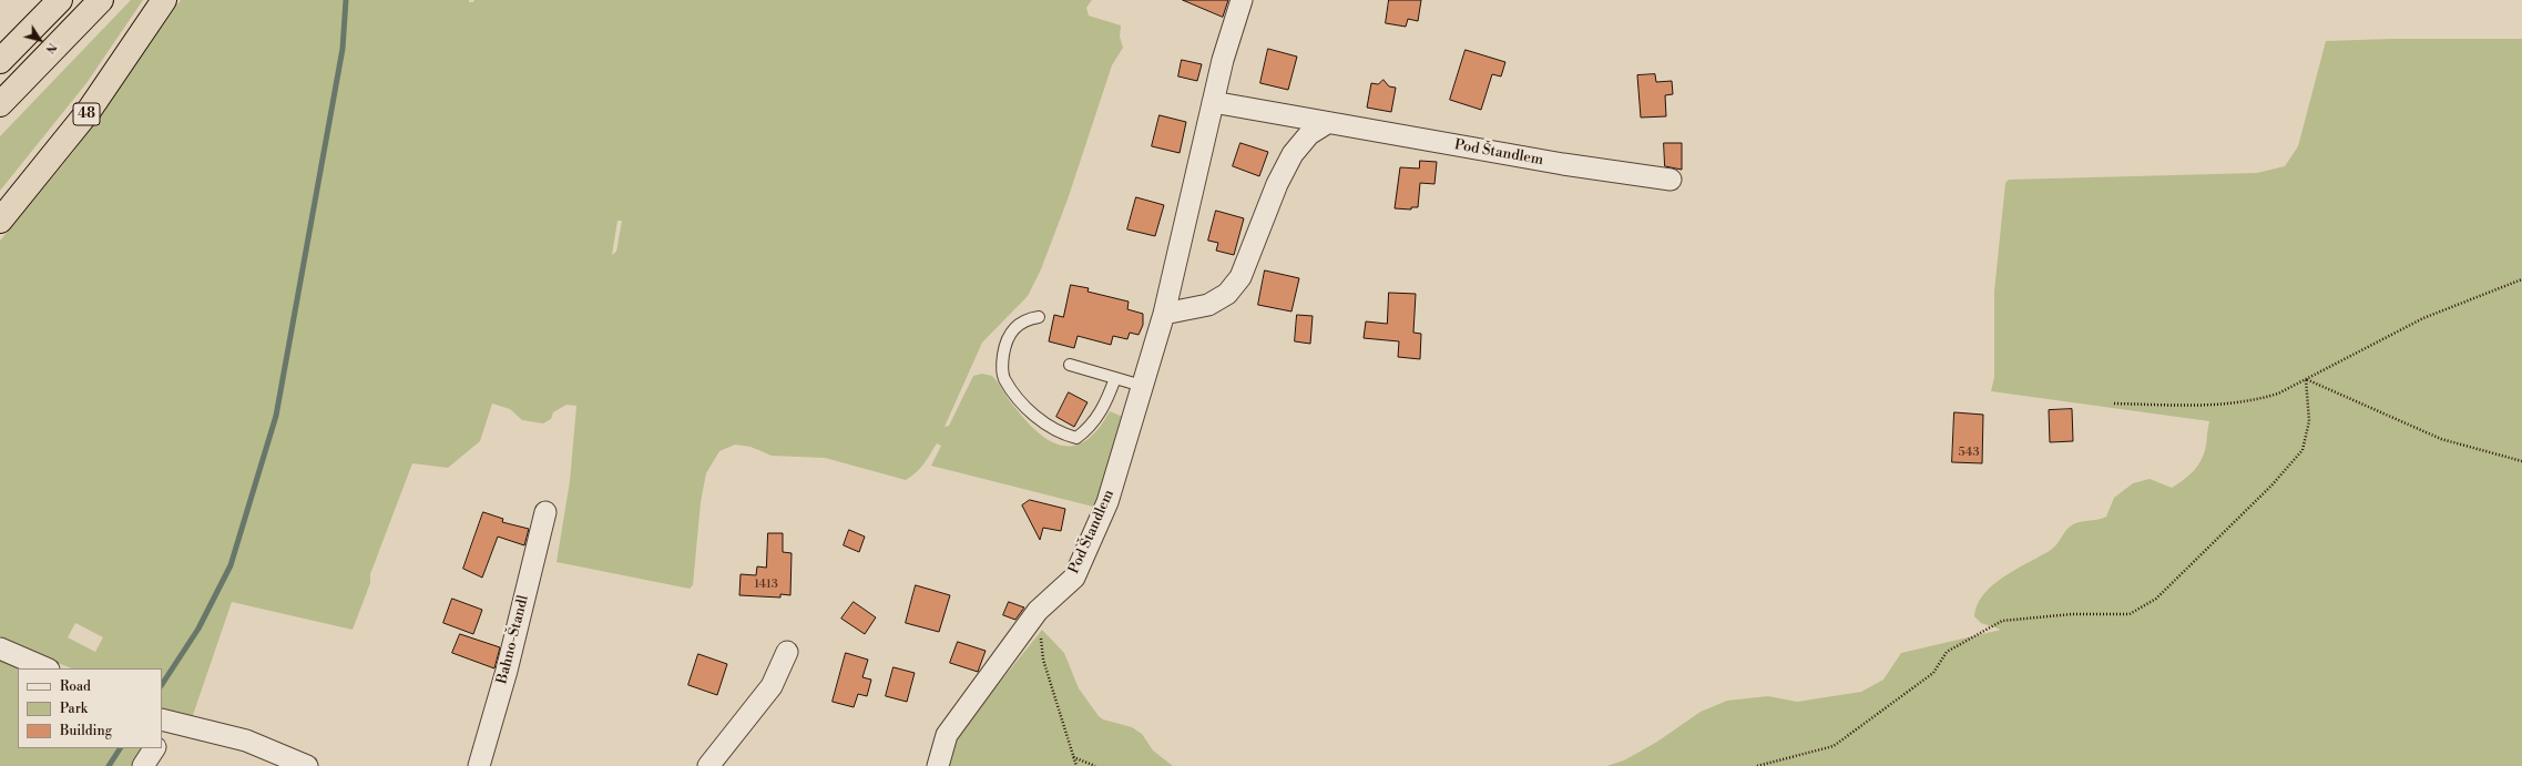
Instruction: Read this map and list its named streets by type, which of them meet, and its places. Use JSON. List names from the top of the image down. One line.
{"streets":{"highway":["48"],"street":["Pod Štandlem","Bahno-Štandl"]},"house_numbers":["543","1413"],"legend":["Road","Park","Building"],"north":"bottom right"}
